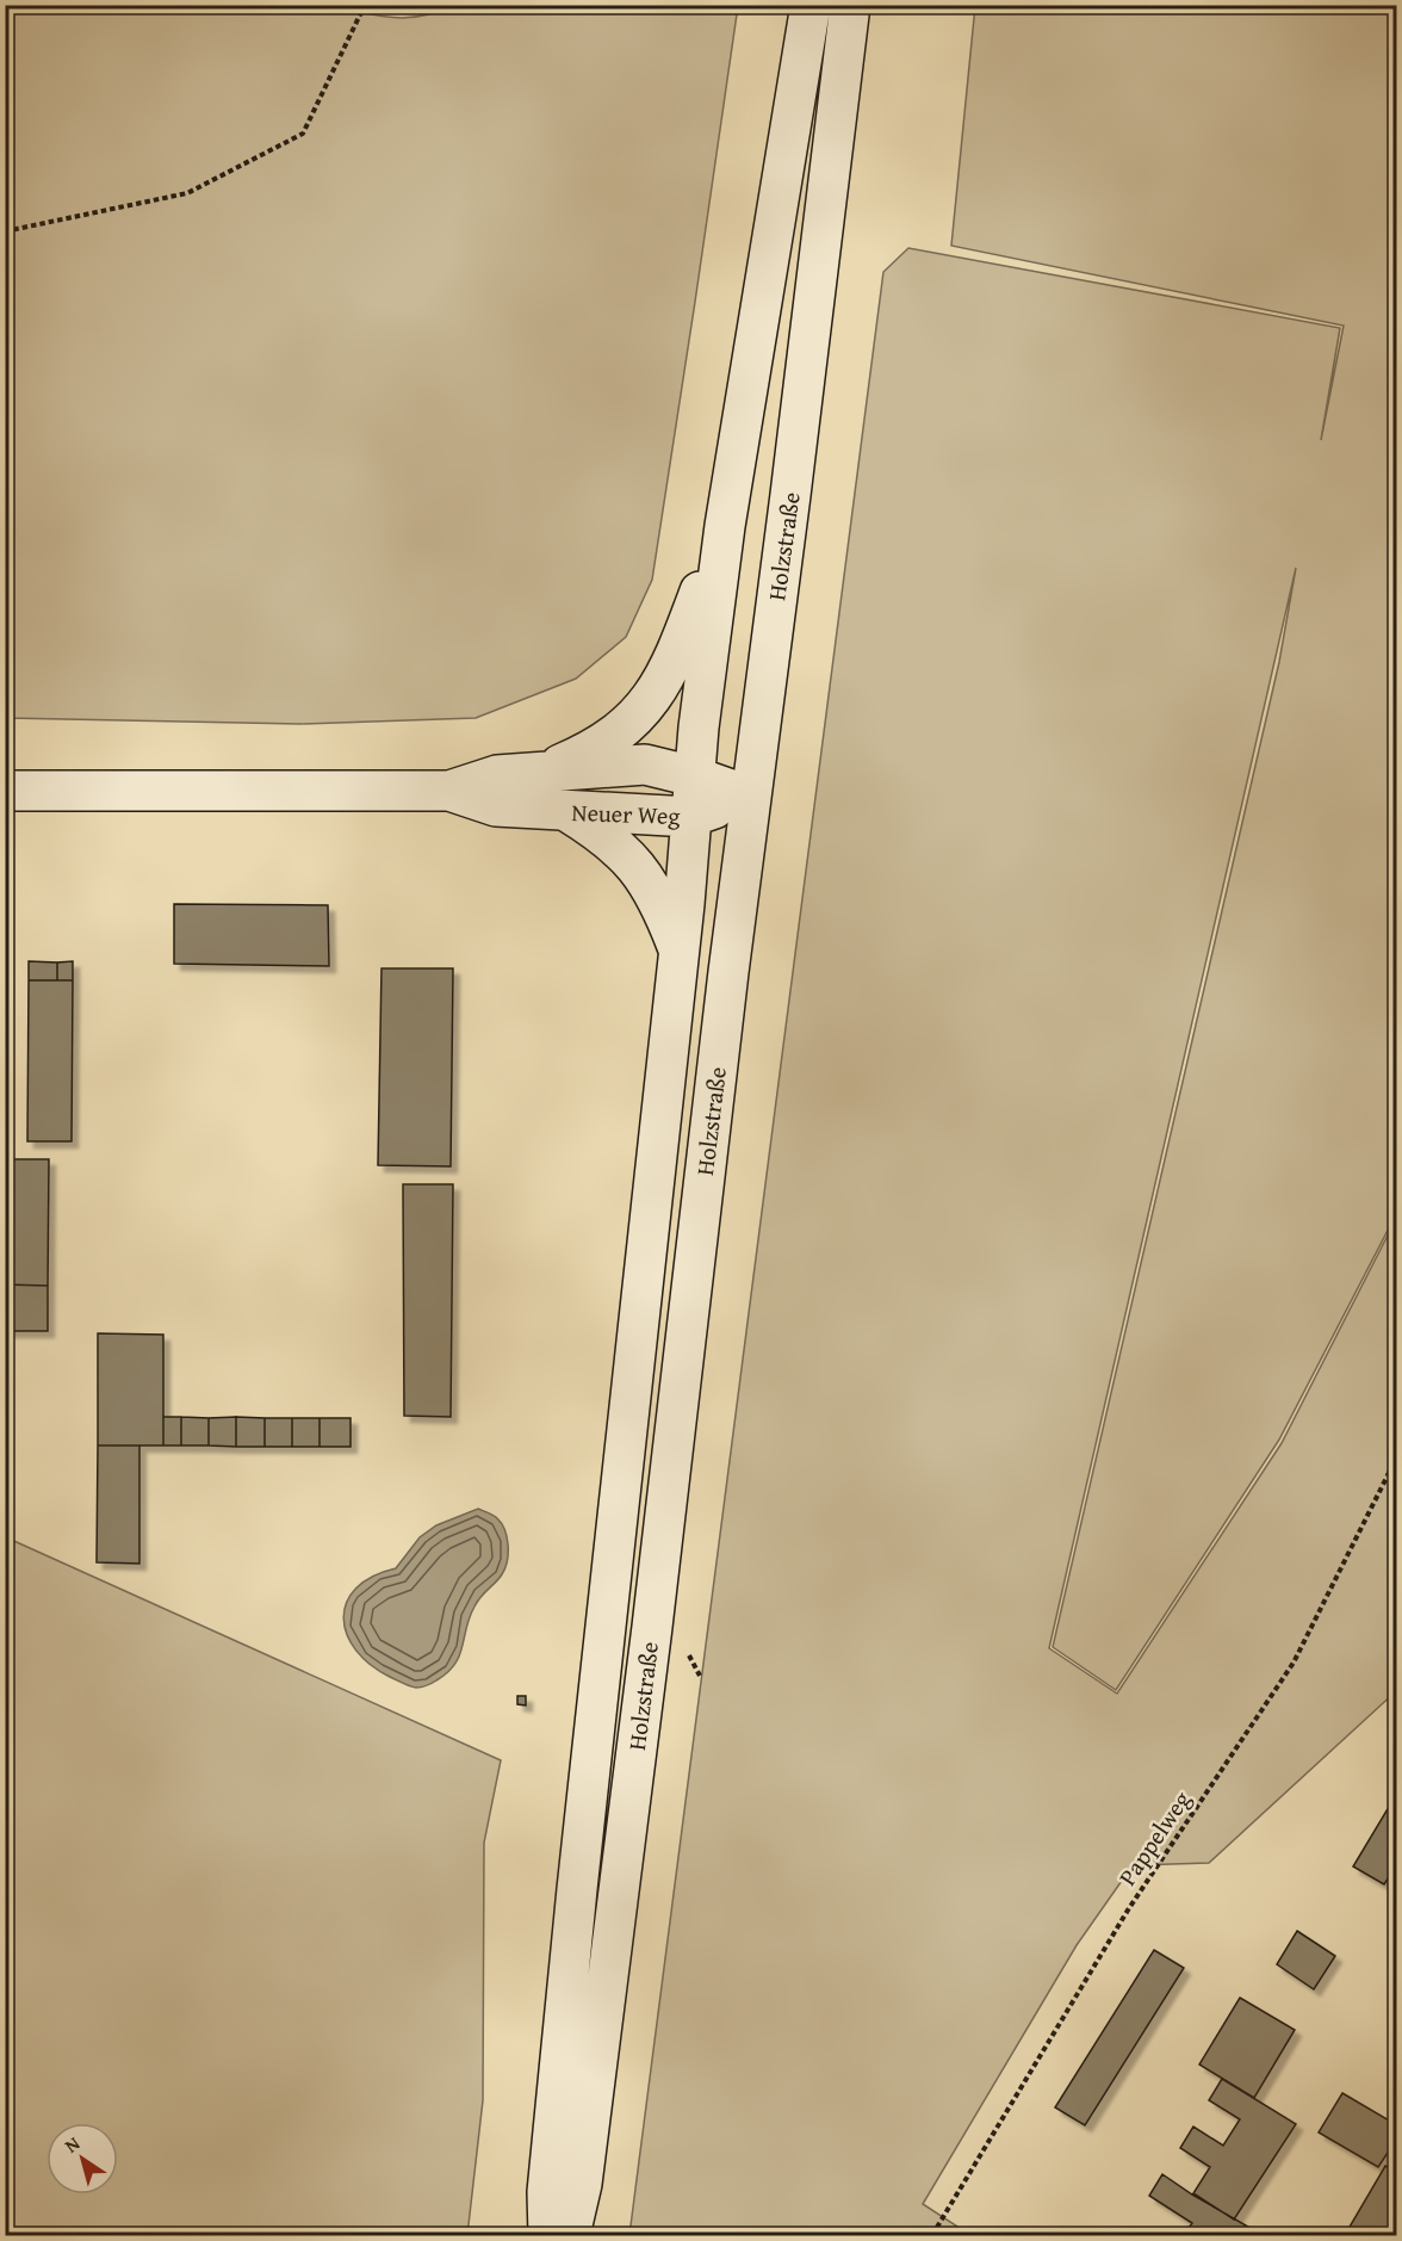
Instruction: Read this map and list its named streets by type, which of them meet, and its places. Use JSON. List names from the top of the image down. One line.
{"streets":{"main road":["Holzstraße","Neuer Weg"],"path":["Pappelweg"]},"crossings":[["Holzstraße","Neuer Weg"]],"north":"top left"}
